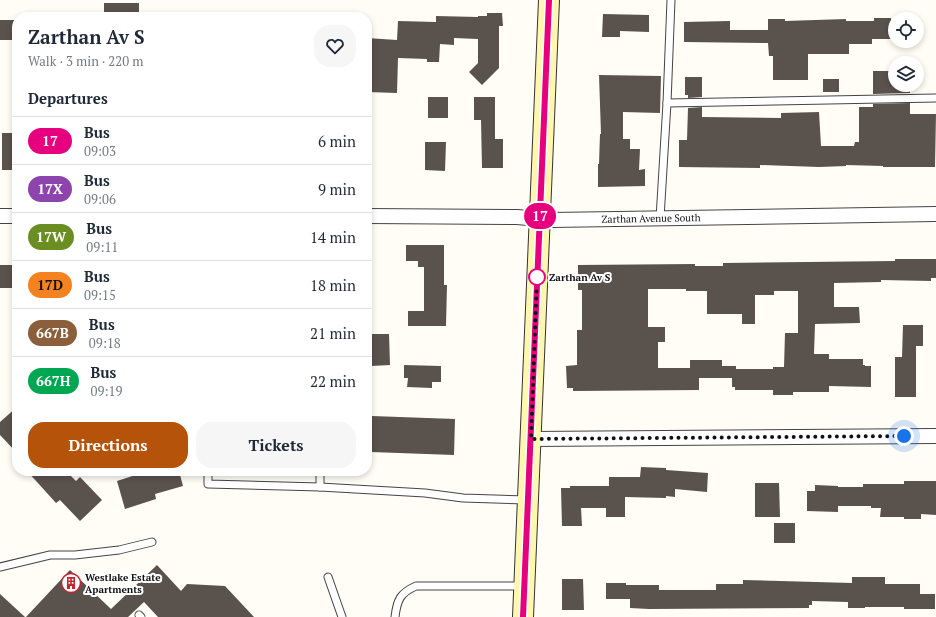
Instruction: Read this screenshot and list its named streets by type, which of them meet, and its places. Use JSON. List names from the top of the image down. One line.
{"streets":{"street":["Zarthan Avenue South"]},"places":{"other":["Zarthan Av S"],"building":["Westlake Estate Apartments"]},"lines":["bus line 17"],"page":{"on_map":"17","heading":[["Zarthan Av S","Walk · 3 min · 220 m"],"Departures"],"list":[{"mark":"17","name":"Bus","note":"09:03","value":"6 min"},{"mark":"17X","name":"Bus","note":"09:06","value":"9 min"},{"mark":"17W","name":"Bus","note":"09:11","value":"14 min"},{"mark":"17D","name":"Bus","note":"09:15","value":"18 min"},{"mark":"667B","name":"Bus","note":"09:18","value":"21 min"},{"mark":"667H","name":"Bus","note":"09:19","value":"22 min"}],"buttons":["Directions","Tickets"]}}
